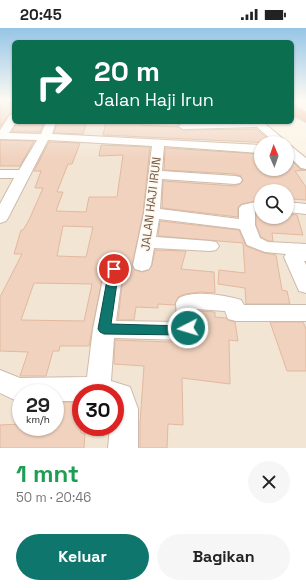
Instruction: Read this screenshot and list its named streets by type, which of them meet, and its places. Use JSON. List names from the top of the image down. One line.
{"streets":{"street":["JALAN HAJI IRUN"]},"north":"top","page":{"status":"20:45","turn":["20 m","Jalan Haji Irun"],"speed":"29 km/h","limit":"30","heading":["1 mnt","50 m · 20:46"],"buttons":["Keluar","Bagikan"]}}
